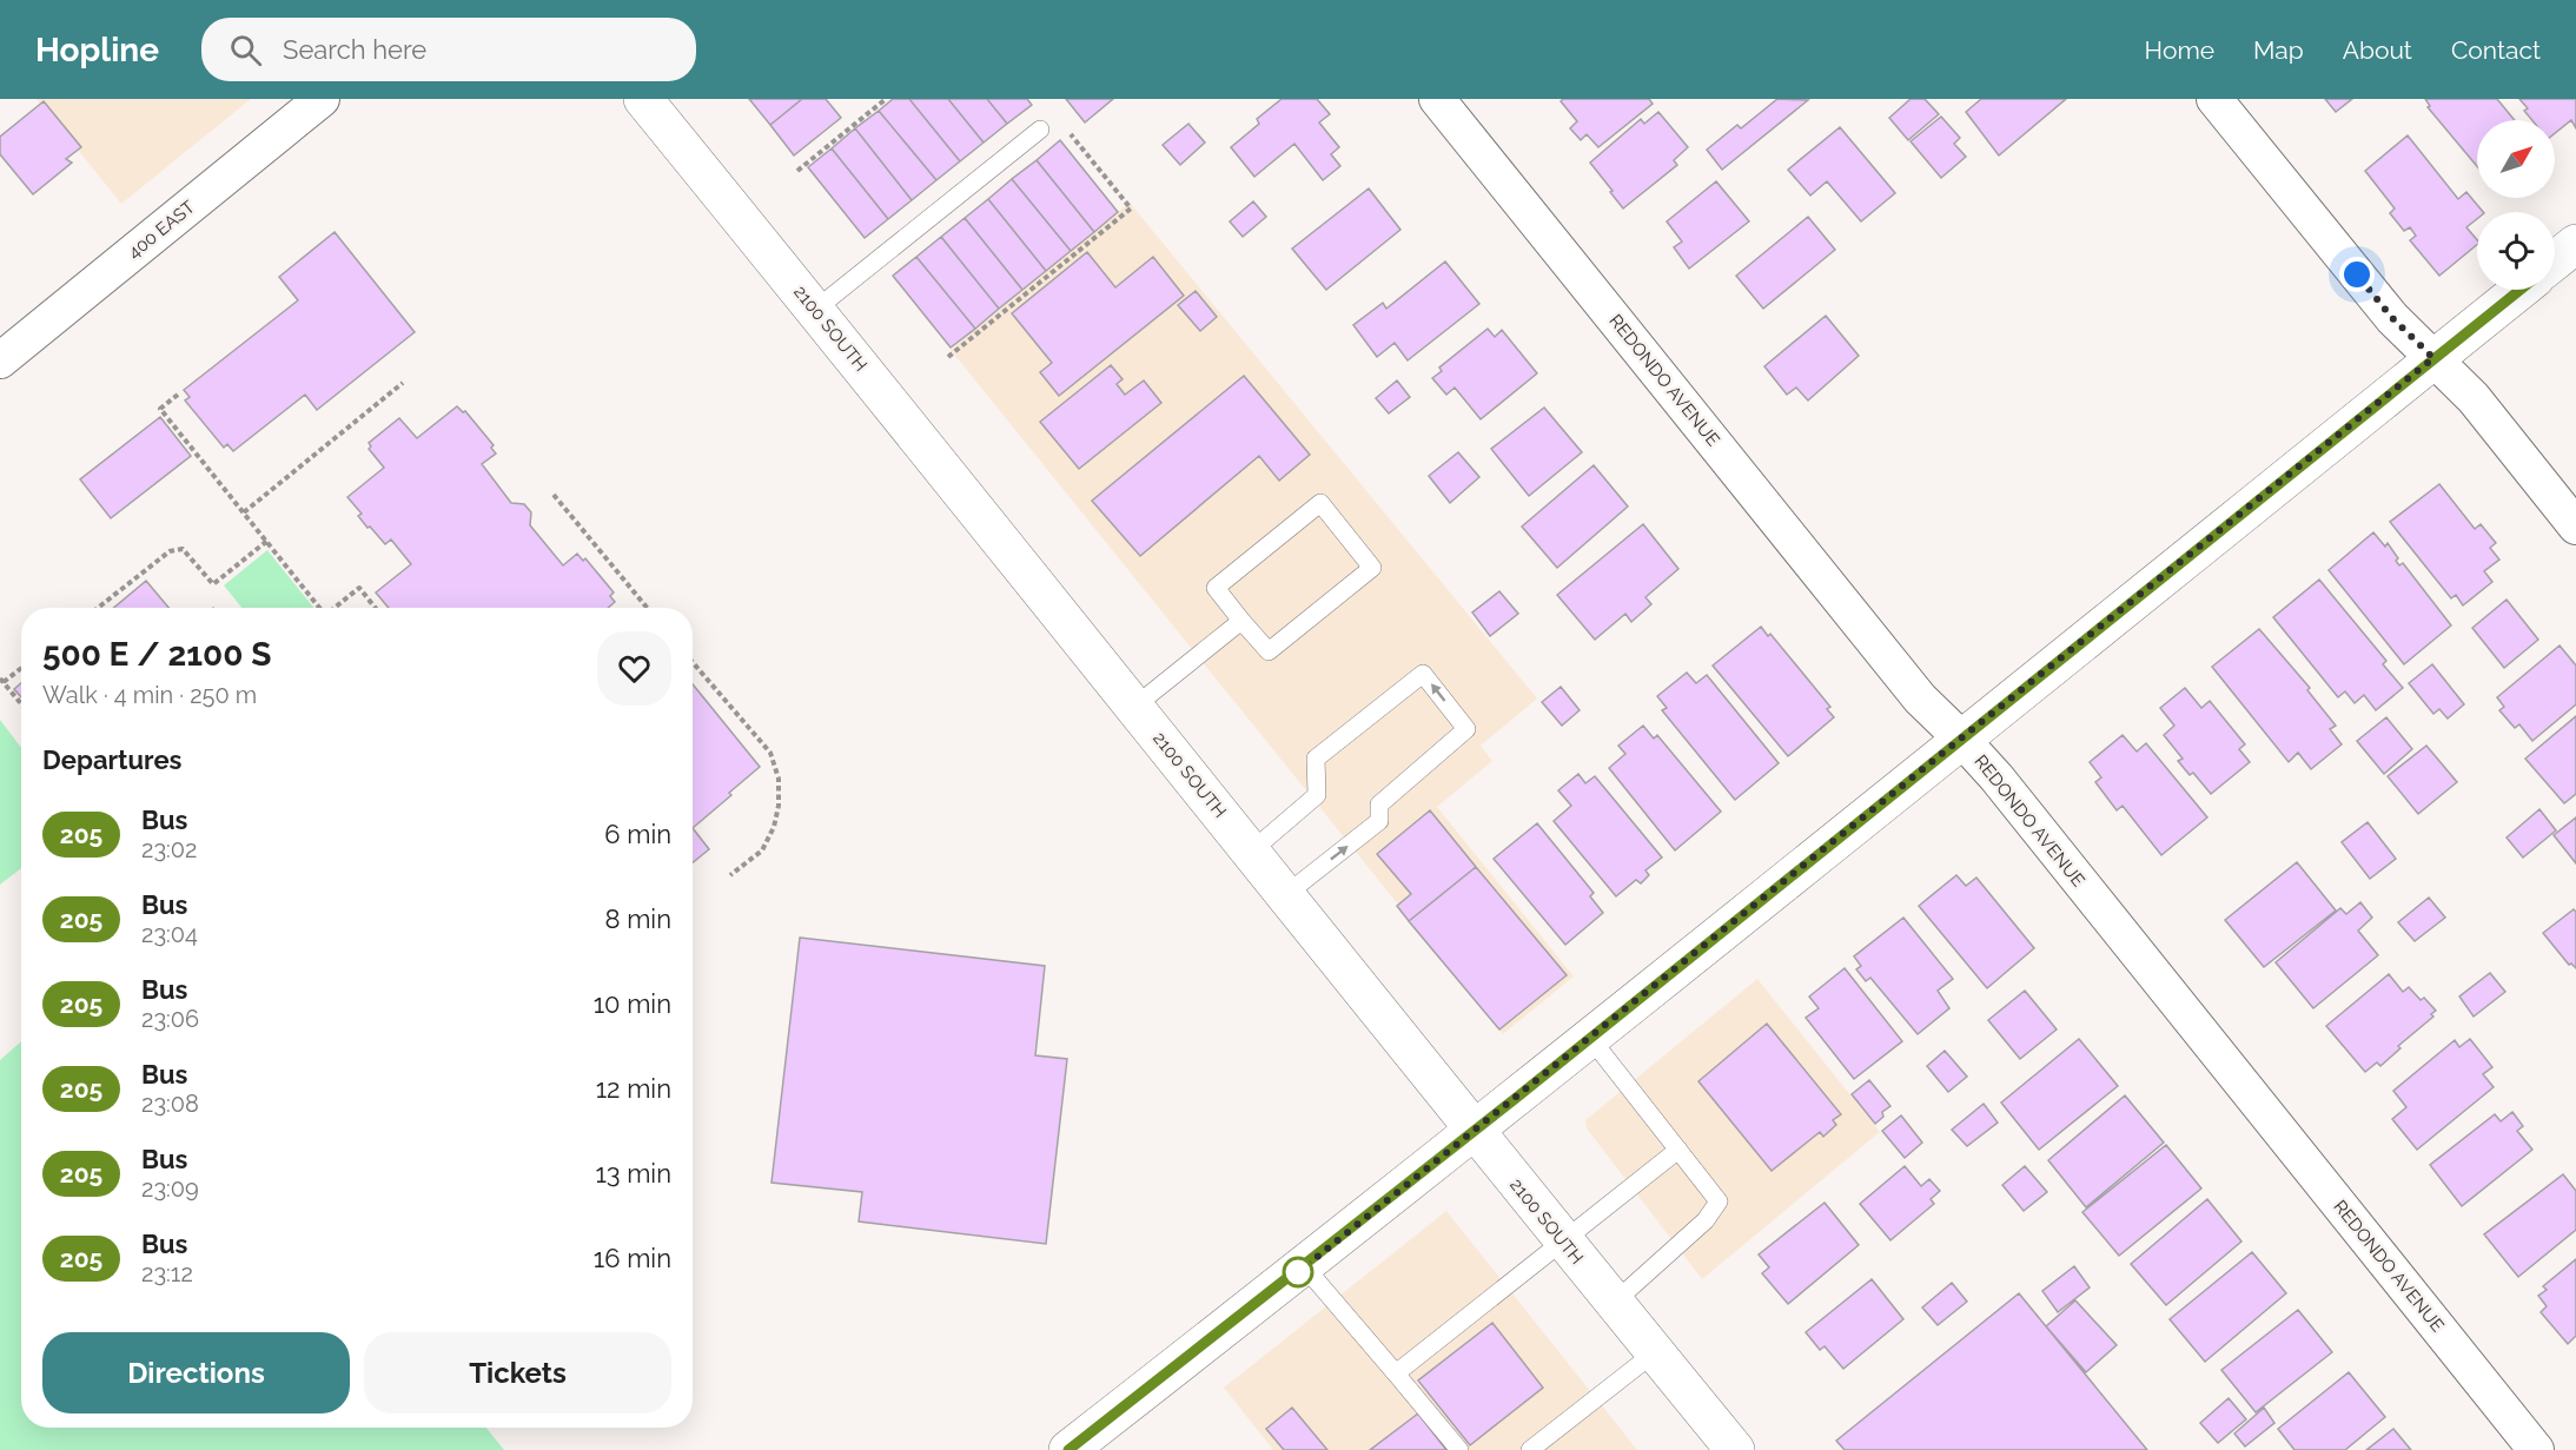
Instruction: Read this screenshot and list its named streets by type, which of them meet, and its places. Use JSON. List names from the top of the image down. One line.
{"streets":{"street":["400 EAST","2100 SOUTH","REDONDO AVENUE"]},"lines":["bus line 205"],"north":"top right","page":{"header":"Hopline","search":"Search here","nav":["Home","Map","About","Contact"],"heading":[["500 E / 2100 S","Walk · 4 min · 250 m"],"Departures"],"list":[{"mark":"205","name":"Bus","note":"23:02","value":"6 min"},{"mark":"205","name":"Bus","note":"23:04","value":"8 min"},{"mark":"205","name":"Bus","note":"23:06","value":"10 min"},{"mark":"205","name":"Bus","note":"23:08","value":"12 min"},{"mark":"205","name":"Bus","note":"23:09","value":"13 min"},{"mark":"205","name":"Bus","note":"23:12","value":"16 min"}],"buttons":["Directions","Tickets"]}}
